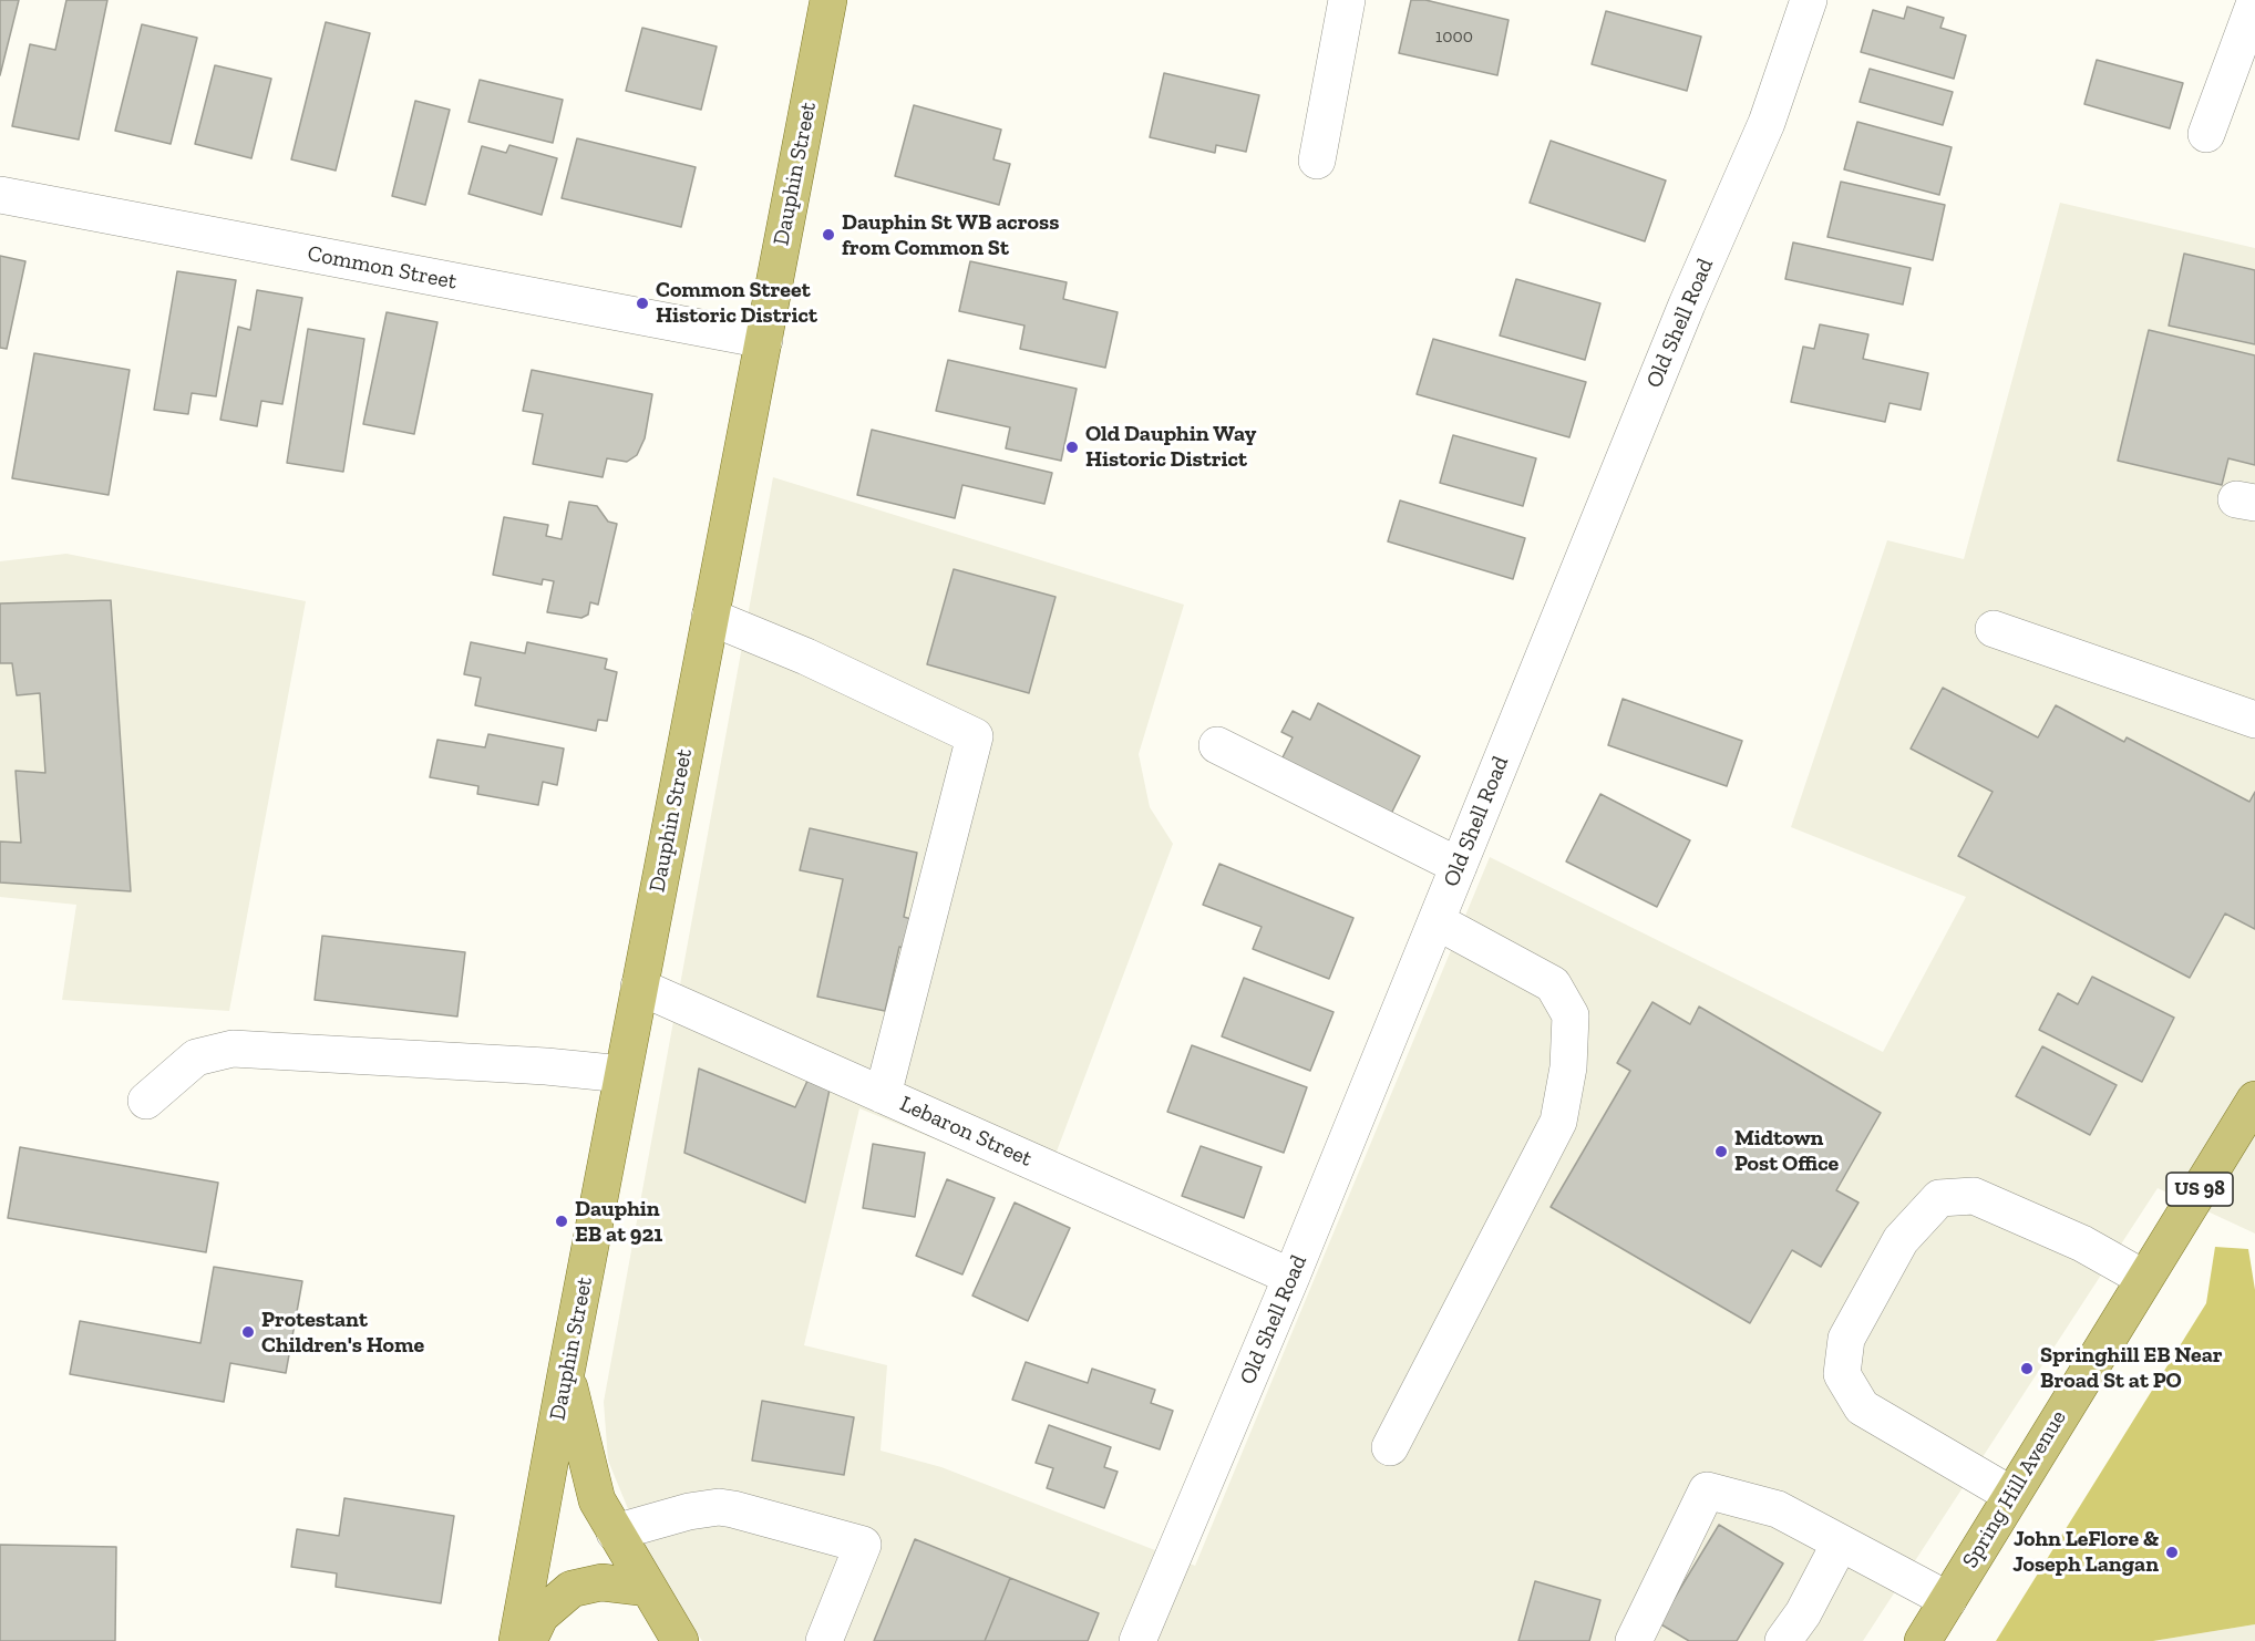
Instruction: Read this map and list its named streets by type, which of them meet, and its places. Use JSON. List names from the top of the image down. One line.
{"streets":{"main road":["Dauphin Street","US 98","Spring Hill Avenue"],"street":["Common Street","Old Shell Road","Lebaron Street"]},"crossings":[["Dauphin Street","Common Street"],["Dauphin Street","Lebaron Street"],["Old Shell Road","Lebaron Street"]],"places":["Dauphin St WB across from Common St","Common Street Historic District","Old Dauphin Way Historic District","Midtown Post Office","Dauphin EB at 921","Protestant Children's Home","Springhill EB Near Broad St at PO","John LeFlore & Joseph Langan"],"house_numbers":["1000"]}
